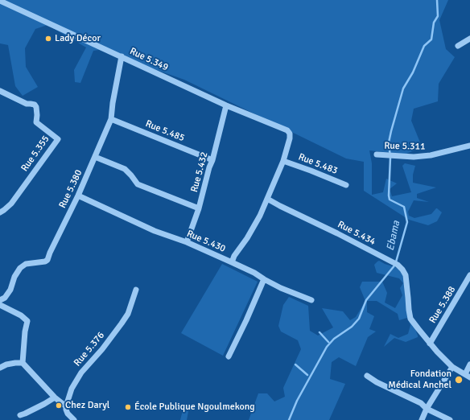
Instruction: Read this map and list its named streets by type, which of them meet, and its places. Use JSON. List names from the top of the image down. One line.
{"streets":{"street":["Rue 5.349","Rue 5.485","Rue 5.311","Rue 5.355","Rue 5.483","Rue 5.432","Rue 5.380","Rue 5.434","Rue 5.430","Rue 5.388","Rue 5.376"]},"crossings":[["Rue 5.349","Rue 5.432"],["Rue 5.349","Rue 5.380"],["Rue 5.349","Rue 5.430"],["Rue 5.485","Rue 5.432"],["Rue 5.485","Rue 5.380"],["Rue 5.483","Rue 5.430"],["Rue 5.432","Rue 5.430"],["Rue 5.380","Rue 5.430"],["Rue 5.434","Rue 5.430"],["Rue 5.434","Rue 5.388"]],"water":["Ebama"],"places":["Lady Décor","Fondation Médical Anchel","Chez Daryl","École Publique Ngoulmekong"]}
